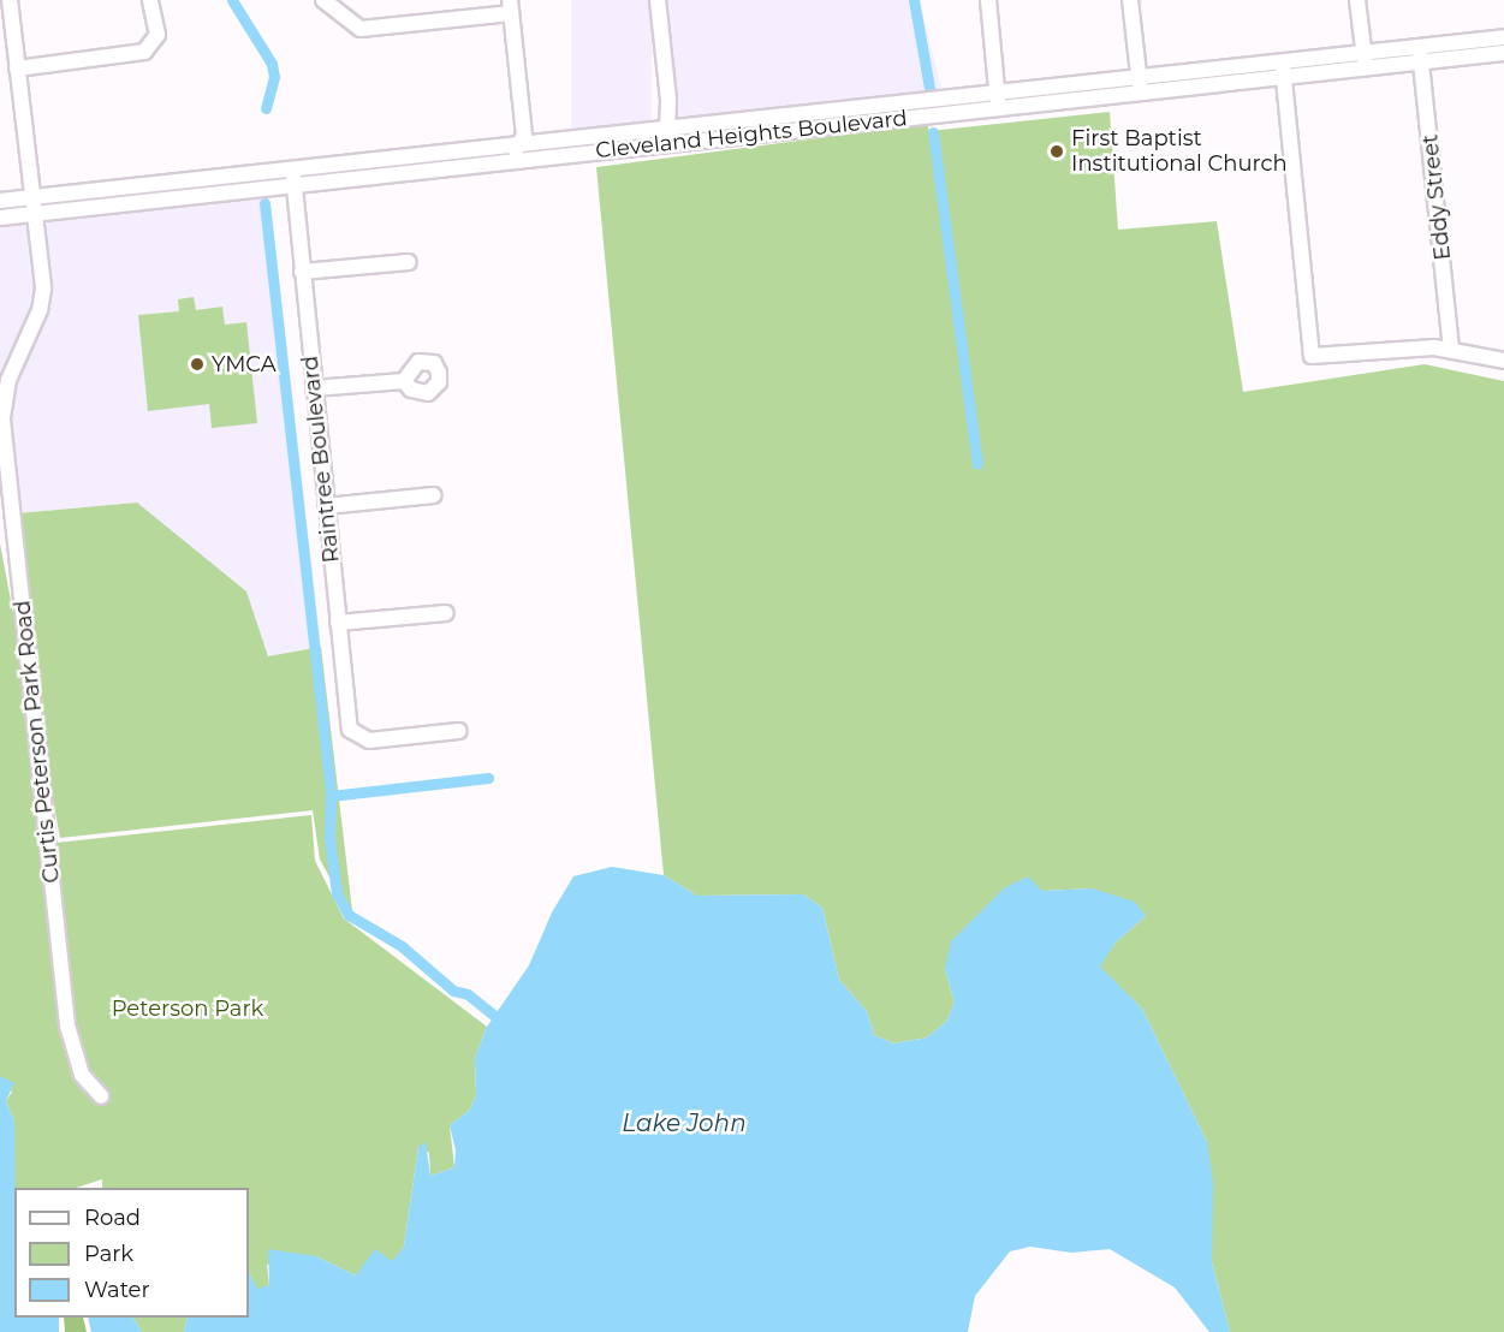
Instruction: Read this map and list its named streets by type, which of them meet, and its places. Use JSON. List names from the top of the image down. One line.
{"streets":{"street":["Cleveland Heights Boulevard","Eddy Street","Raintree Boulevard","Curtis Peterson Park Road"]},"crossings":[["Cleveland Heights Boulevard","Eddy Street"],["Cleveland Heights Boulevard","Raintree Boulevard"],["Cleveland Heights Boulevard","Curtis Peterson Park Road"]],"water":["Lake John"],"parks":["Peterson Park"],"places":["First Baptist Institutional Church","YMCA"],"legend":["Road","Park","Water"]}
